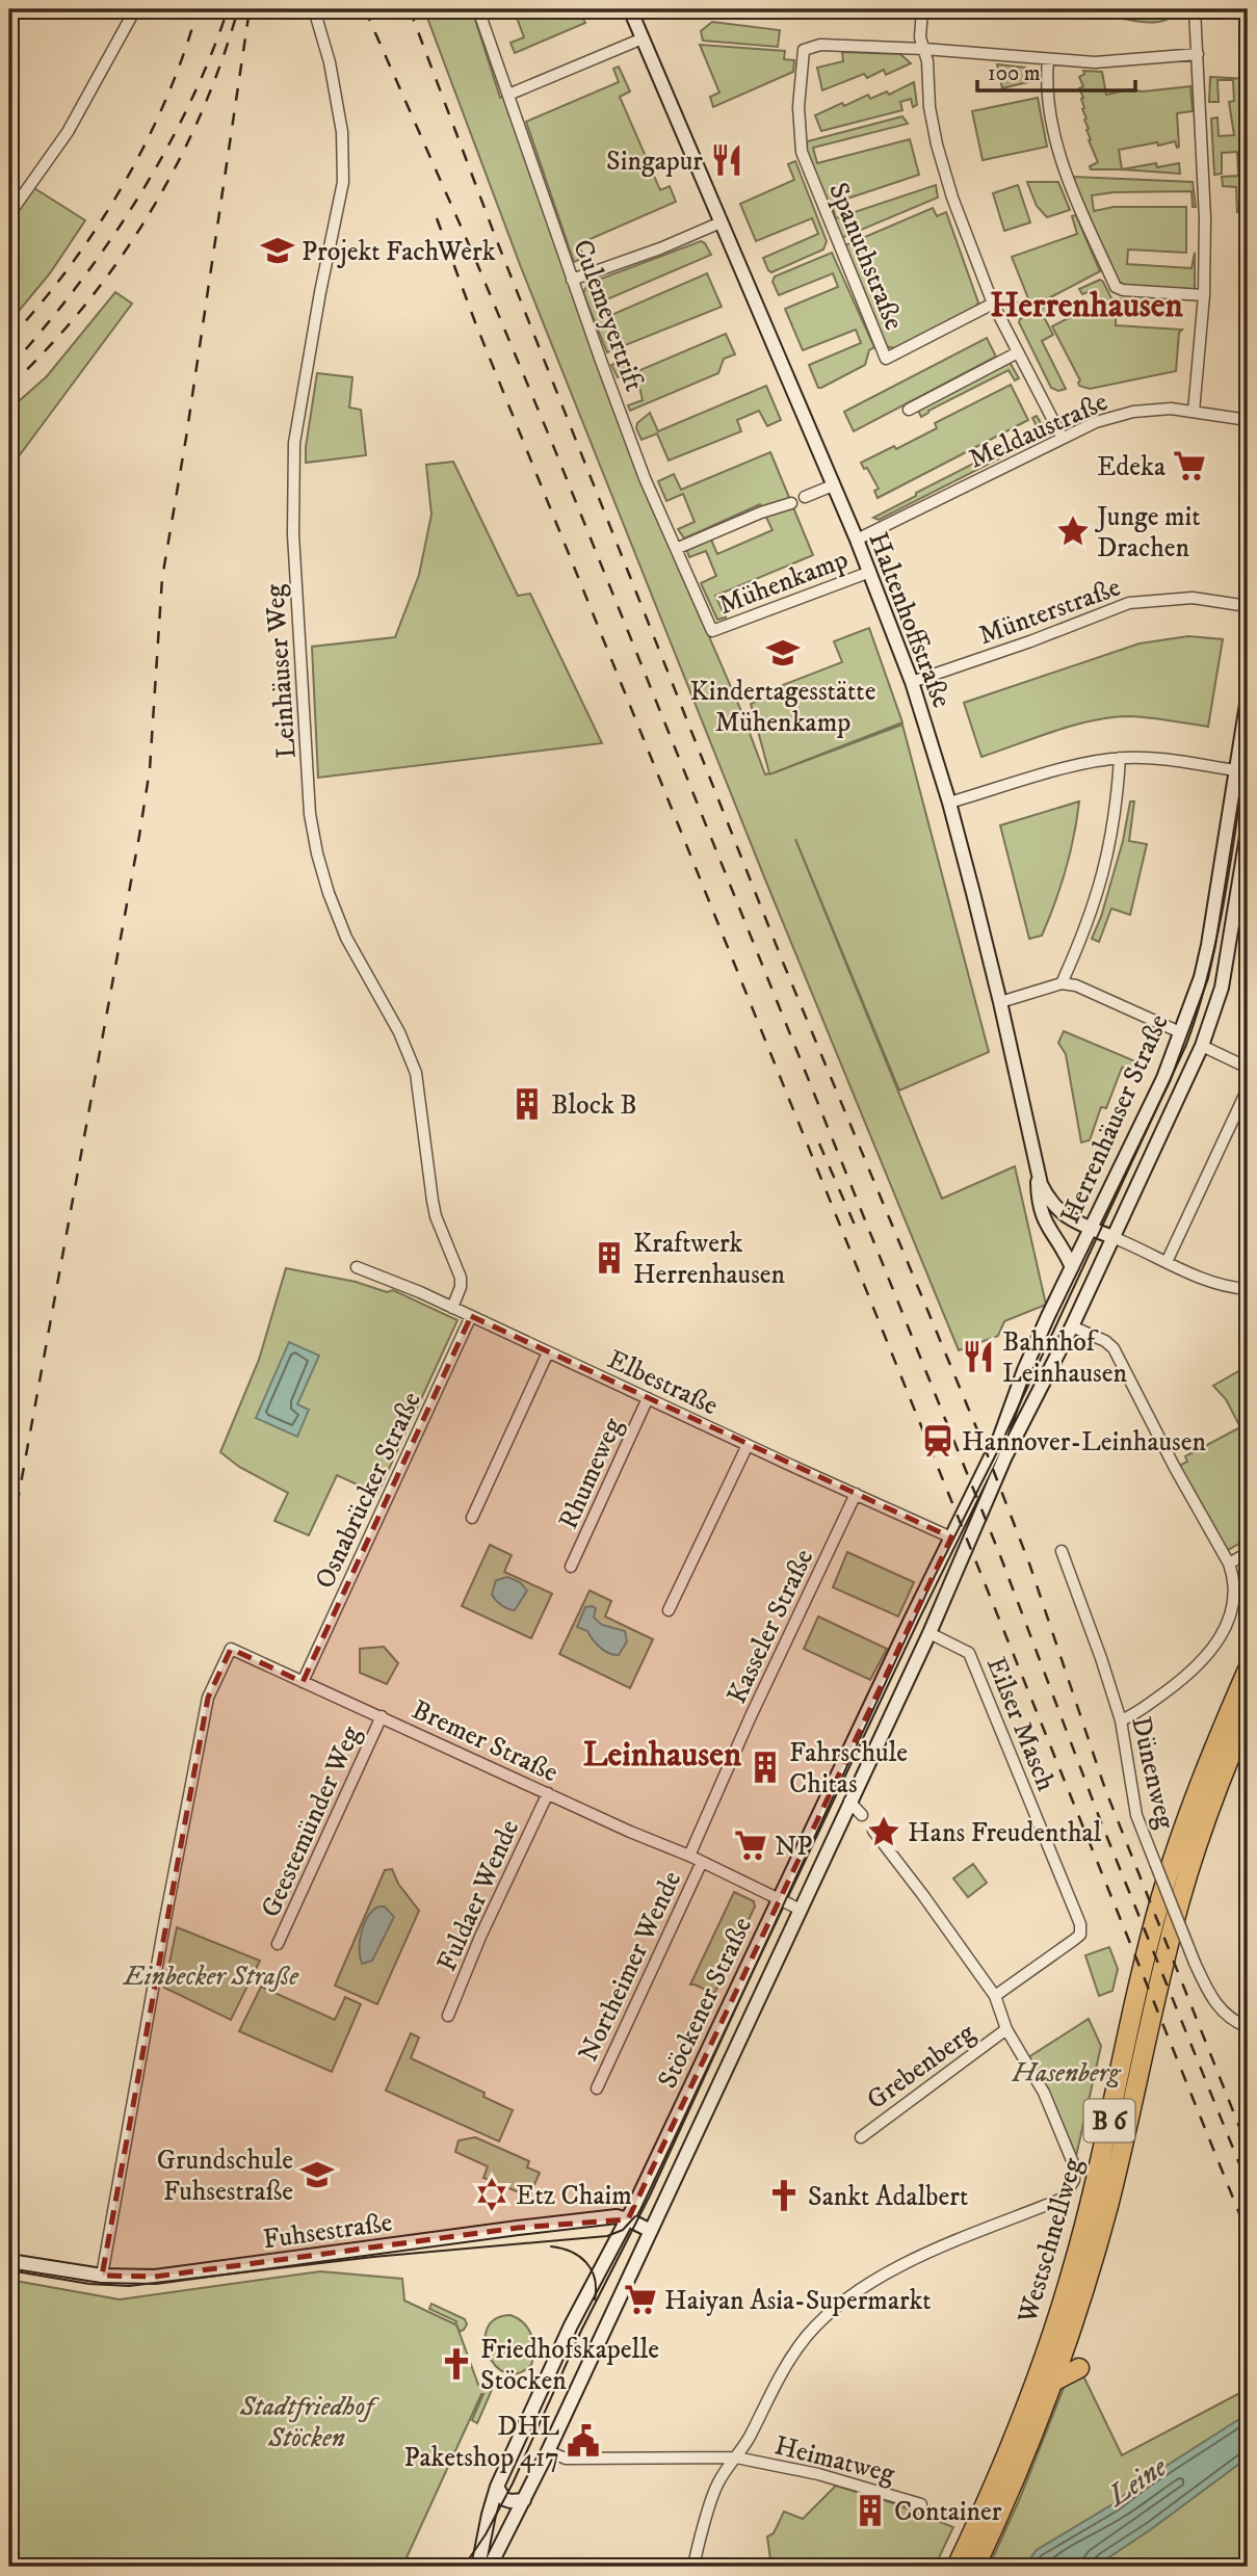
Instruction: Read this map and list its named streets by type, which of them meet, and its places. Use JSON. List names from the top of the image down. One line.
{"streets":{"highway":["B 6","Westschnellweg"],"street":["Spanuthstraße","Culemeyertrift","Meldaustraße","Mühenkamp","Münterstraße","Haltenhoffstraße","Leinhäuser Weg","Herrenhäuser Straße","Elbestraße","Rhumeweg","Osnabrücker Straße","Kasseler Straße","Eilser Masch","Bremer Straße","Dünenweg","Geestemünder Weg","Fuldaer Wende","Northeimer Wende","Stöckener Straße","Grebenberg","Fuhsestraße","Heimatweg"]},"crossings":[["Culemeyertrift","Mühenkamp"],["Meldaustraße","Haltenhoffstraße"],["Mühenkamp","Haltenhoffstraße"],["Münterstraße","Haltenhoffstraße"],["Haltenhoffstraße","Herrenhäuser Straße"],["Leinhäuser Weg","Elbestraße"],["Herrenhäuser Straße","Elbestraße"],["Herrenhäuser Straße","Stöckener Straße"],["Elbestraße","Rhumeweg"],["Elbestraße","Osnabrücker Straße"],["Elbestraße","Kasseler Straße"],["Elbestraße","Stöckener Straße"],["Osnabrücker Straße","Bremer Straße"],["Kasseler Straße","Bremer Straße"],["Eilser Masch","Stöckener Straße"],["Eilser Masch","Grebenberg"],["Bremer Straße","Geestemünder Weg"],["Bremer Straße","Fuldaer Wende"],["Bremer Straße","Northeimer Wende"],["Bremer Straße","Stöckener Straße"],["Bremer Straße","Fuhsestraße"],["Stöckener Straße","Fuhsestraße"],["Stöckener Straße","Heimatweg"],["Grebenberg","Heimatweg"]],"districts":["Herrenhausen","Leinhausen"],"water":["Leine"],"parks":["Einbecker Straße","Hasenberg","Stadtfriedhof Stöcken"],"places":{"restaurant":["Singapur","Bahnhof Leinhausen"],"school or university":["Projekt FachWerk","Kindertagesstätte Mühenkamp","Grundschule Fuhsestraße"],"supermarket":["Edeka","NP","Haiyan Asia-Supermarkt"],"place":["Junge mit Drachen","Hans Freudenthal"],"building":["Block B","Kraftwerk Herrenhausen","Fahrschule Chitas","Container"],"station":["Hannover-Leinhausen"],"synagogue":["Etz Chaim"],"church":["Sankt Adalbert","Friedhofskapelle Stöcken"],"public building":["DHL Paketshop 417"]},"scale_bar":"100 m"}
